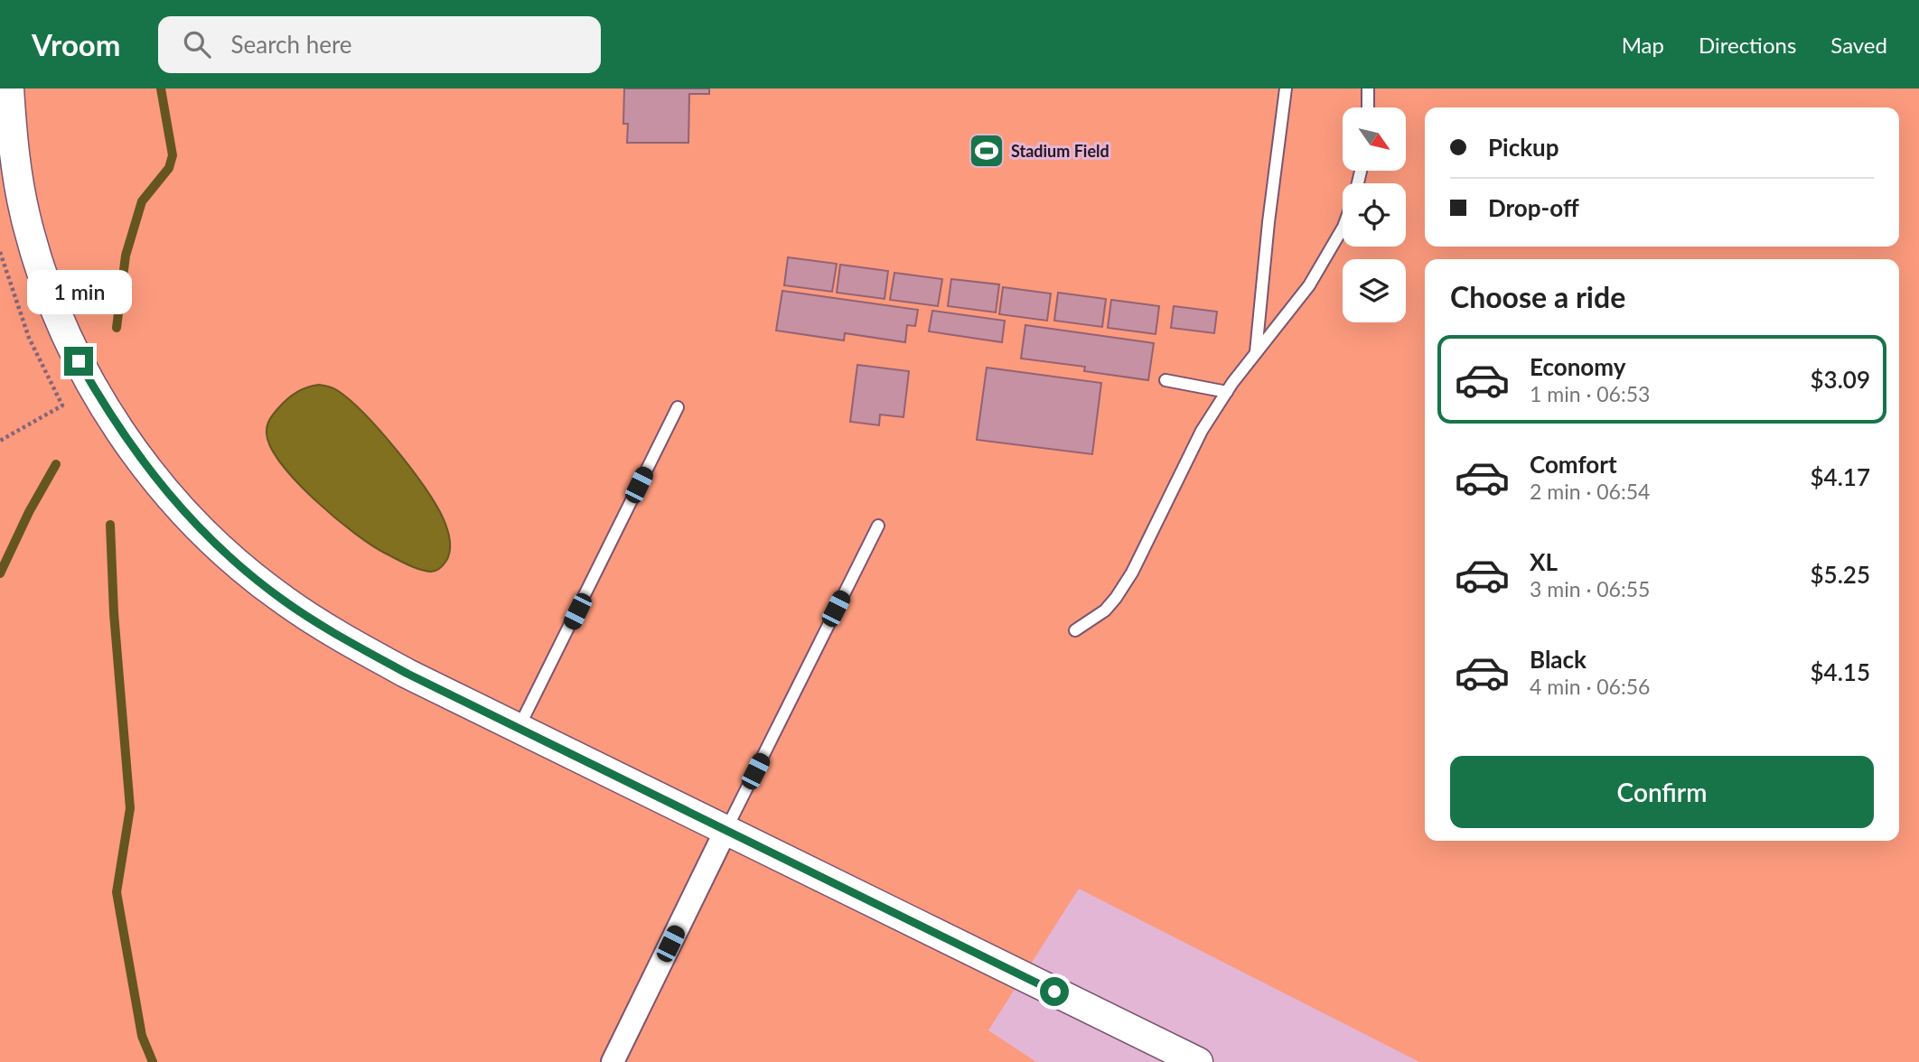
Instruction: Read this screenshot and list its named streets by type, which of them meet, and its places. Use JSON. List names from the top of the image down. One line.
{"places":{"sports":["Stadium Field"]},"north":"bottom right","page":{"header":"Vroom","search":"Search here","nav":["Map","Directions","Saved"],"banner":["Pickup","Drop-off"],"heading":"Choose a ride","bubble":"1 min","list":[{"name":"Economy","note":"1 min · 06:53","value":"$3.09"},{"name":"Comfort","note":"2 min · 06:54","value":"$4.17"},{"name":"XL","note":"3 min · 06:55","value":"$5.25"},{"name":"Black","note":"4 min · 06:56","value":"$4.15"}],"buttons":"Confirm"}}
